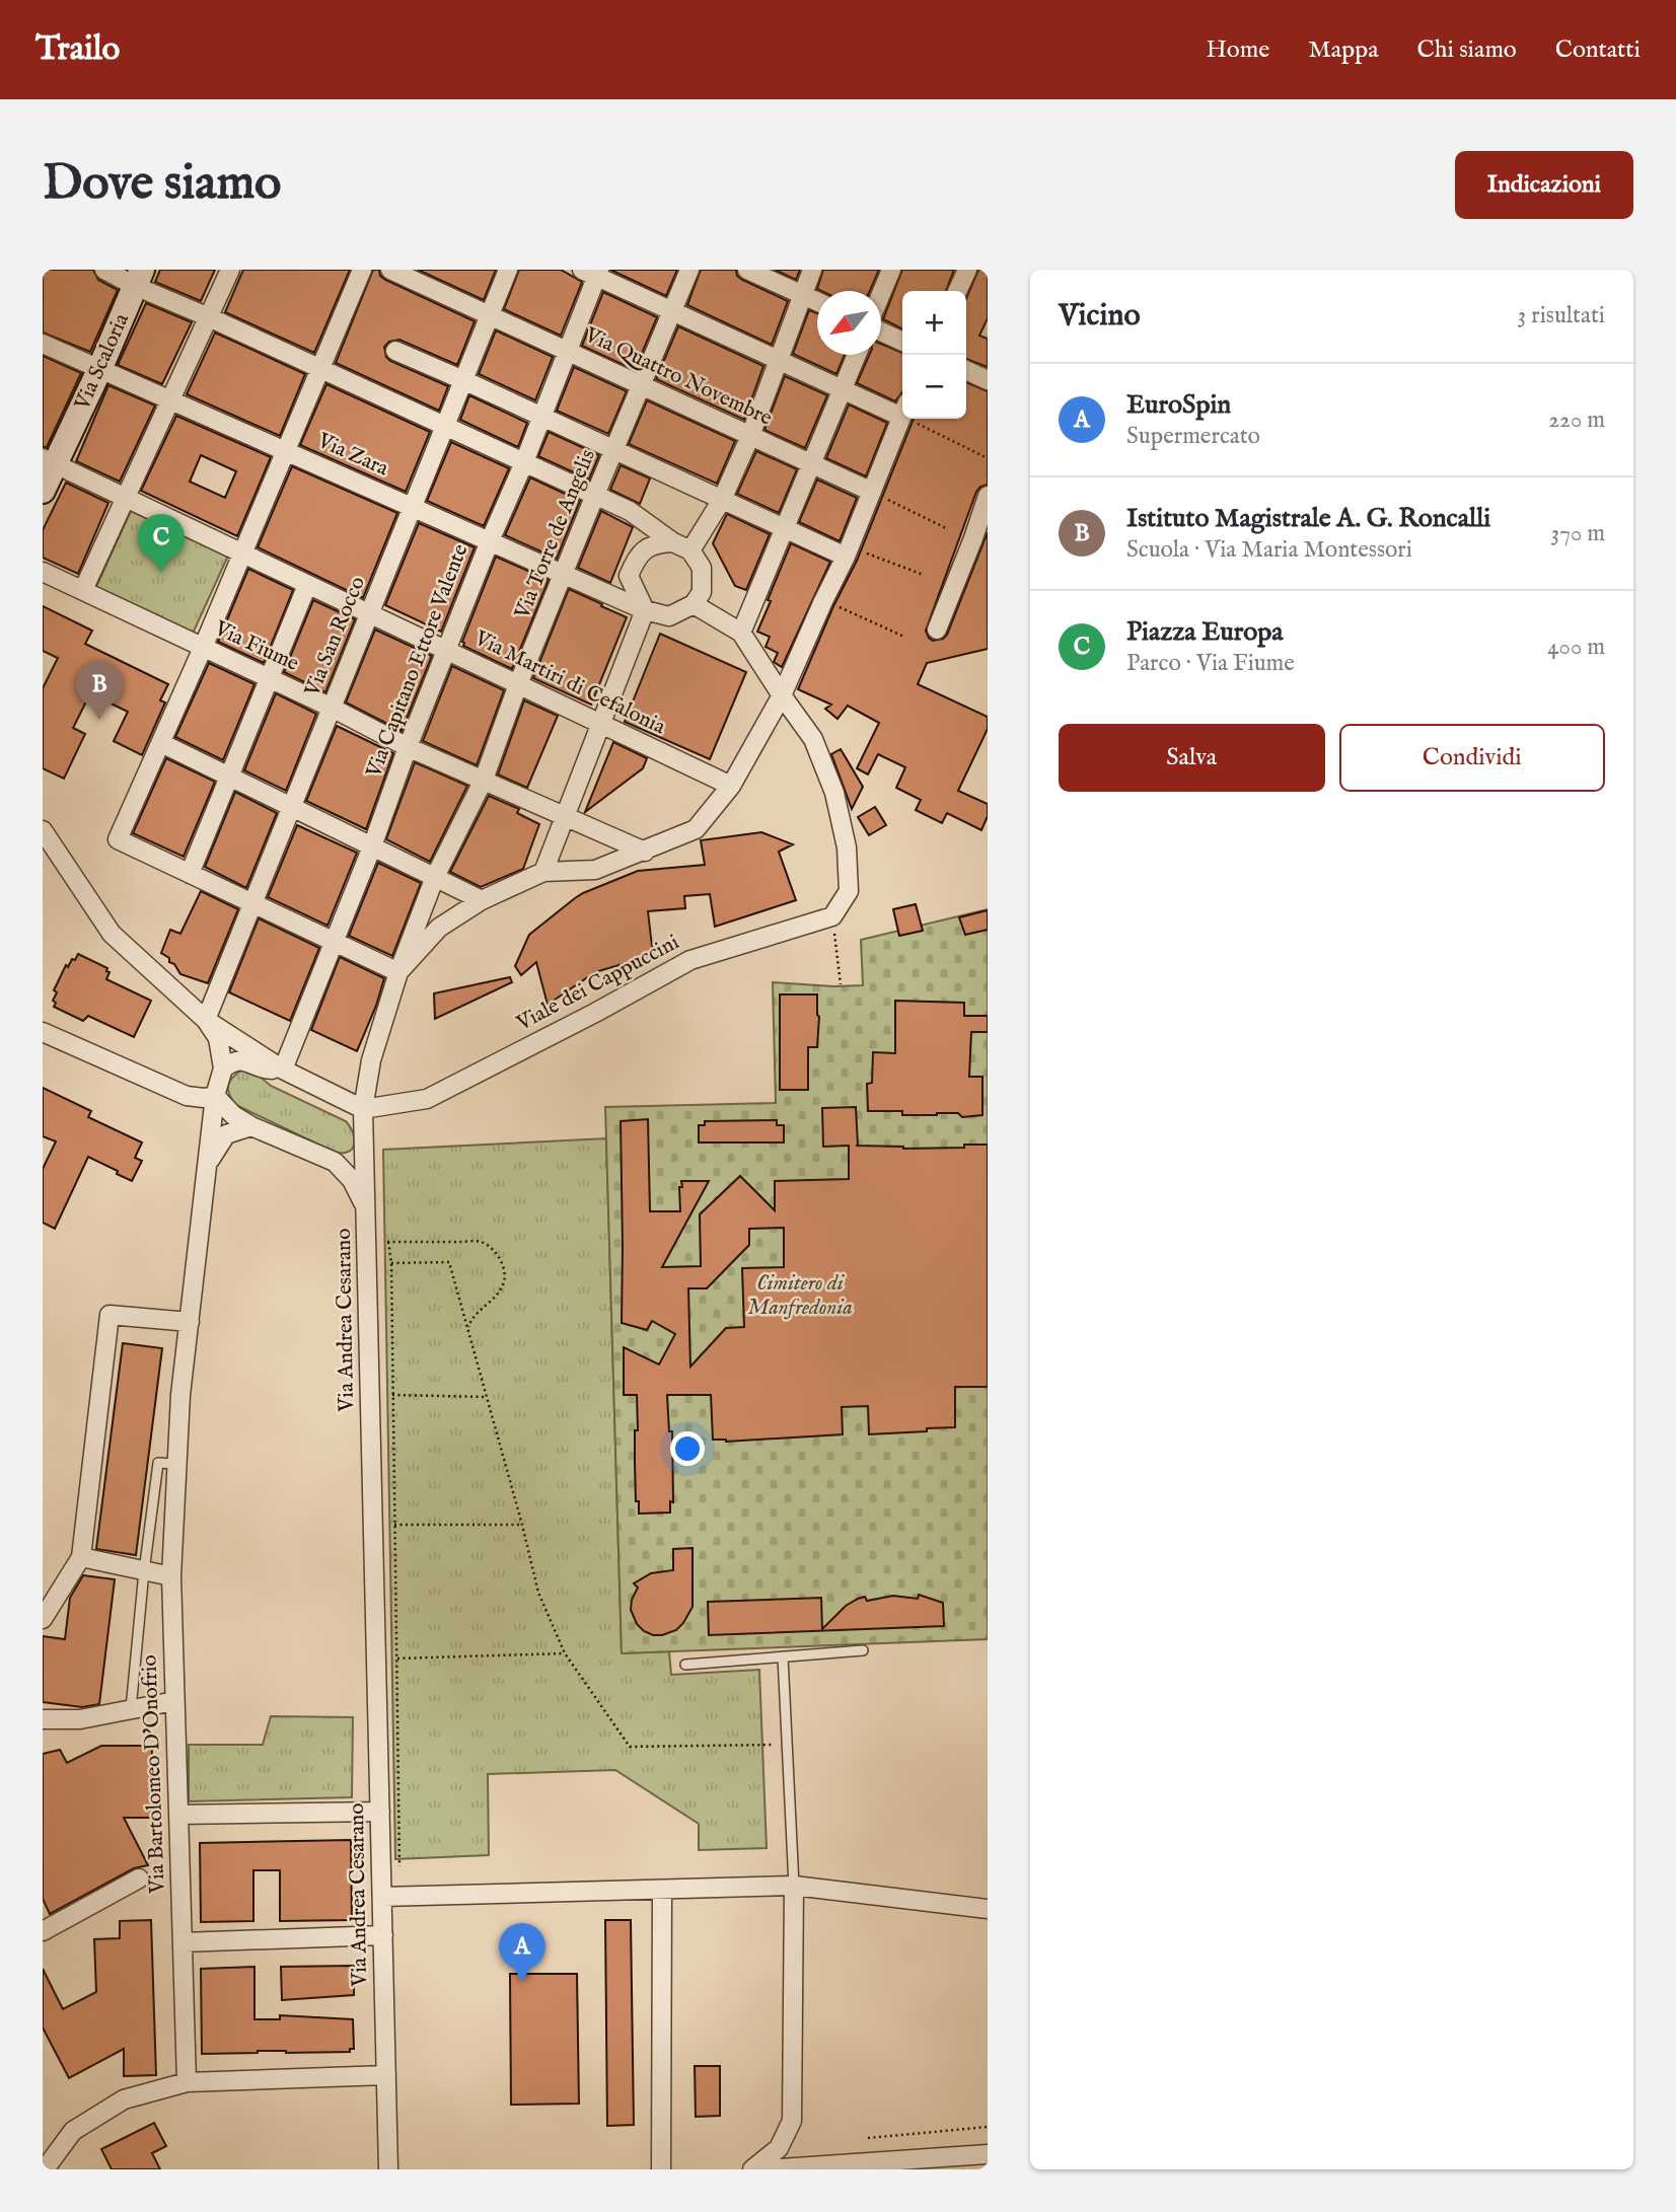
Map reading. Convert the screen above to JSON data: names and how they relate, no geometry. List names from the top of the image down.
{
  "streets": {
    "main road": ["Via Scaloria"],
    "street": [
      "Via Quattro Novembre",
      "Via Zara",
      "Via Torre de Angelis",
      "Via San Rocco",
      "Via Fiume",
      "Via Capitano Ettore Valente",
      "Via Martiri di Cefalonia",
      "Viale dei Cappuccini",
      "Via Andrea Cesarano",
      "Via Bartolomeo D'Onofrio"
    ]
  },
  "crossings": [
    ["Via Scaloria", "Via Zara"],
    ["Via Scaloria", "Via Martiri di Cefalonia"],
    ["Via Quattro Novembre", "Via Torre de Angelis"],
    ["Via Quattro Novembre", "Via San Rocco"],
    ["Via Quattro Novembre", "Via Capitano Ettore Valente"],
    ["Via Zara", "Via Torre de Angelis"],
    ["Via Zara", "Via San Rocco"],
    ["Via Zara", "Via Capitano Ettore Valente"],
    ["Via Torre de Angelis", "Via Fiume"],
    ["Via Torre de Angelis", "Via Martiri di Cefalonia"],
    ["Via Torre de Angelis", "Via Andrea Cesarano"],
    ["Via San Rocco", "Via Fiume"],
    ["Via San Rocco", "Via Martiri di Cefalonia"],
    ["Via Fiume", "Via Capitano Ettore Valente"],
    ["Via Fiume", "Via Andrea Cesarano"],
    ["Via Capitano Ettore Valente", "Via Martiri di Cefalonia"],
    ["Via Martiri di Cefalonia", "Via Andrea Cesarano"],
    ["Viale dei Cappuccini", "Via Andrea Cesarano"]
  ],
  "parks": ["Cimitero di Manfredonia"],
  "north": "bottom left",
  "page": {
    "header": "Trailo",
    "nav": [
      "Home",
      "Mappa",
      "Chi siamo",
      "Contatti"
    ],
    "buttons": [
      "Indicazioni",
      ["Salva", "Condividi"]
    ],
    "title": "Dove siamo",
    "heading": ["Vicino", "3 risultati"],
    "map_buttons": ["+", "−"],
    "list": [
      {
        "mark": "A",
        "name": "EuroSpin",
        "note": "Supermercato",
        "value": "220 m"
      },
      {
        "mark": "B",
        "name": "Istituto Magistrale A. G. Roncalli",
        "note": "Scuola · Via Maria Montessori",
        "value": "370 m"
      },
      {
        "mark": "C",
        "name": "Piazza Europa",
        "note": "Parco · Via Fiume",
        "value": "400 m"
      }
    ],
    "pins": ["C", "B", "A"]
  }
}
